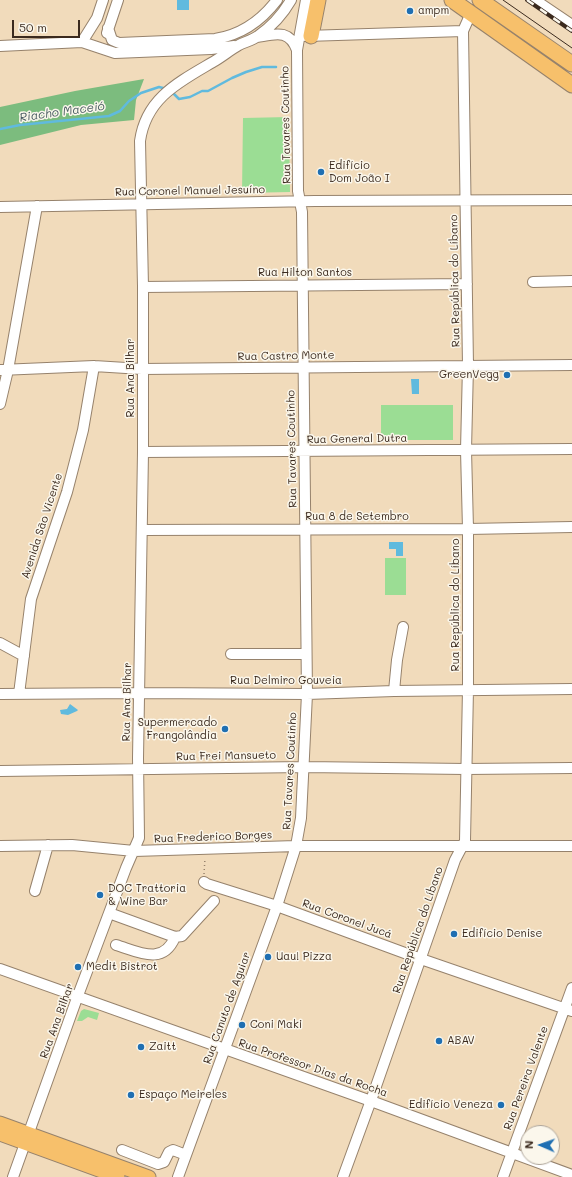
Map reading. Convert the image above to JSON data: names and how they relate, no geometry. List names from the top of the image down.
{
  "streets": {
    "street": [
      "Rua Tavares Coutinho",
      "Rua Coronel Manuel Jesuíno",
      "Rua Hilton Santos",
      "Rua República do Líbano",
      "Rua Castro Monte",
      "Rua Ana Bilhar",
      "Rua General Dutra",
      "Rua 8 de Setembro",
      "Avenida São Vicente",
      "Rua Delmiro Gouveia",
      "Rua Frei Mansueto",
      "Rua Frederico Borges",
      "Rua Coronel Jucá",
      "Rua Canuto de Aguiar",
      "Rua Professor Dias da Rocha",
      "Rua Pereira Valente"
    ]
  },
  "crossings": [
    ["Rua Tavares Coutinho", "Rua Coronel Manuel Jesuíno"],
    ["Rua Tavares Coutinho", "Rua Hilton Santos"],
    ["Rua Tavares Coutinho", "Rua Castro Monte"],
    ["Rua Tavares Coutinho", "Rua General Dutra"],
    ["Rua Tavares Coutinho", "Rua 8 de Setembro"],
    ["Rua Tavares Coutinho", "Rua Delmiro Gouveia"],
    ["Rua Tavares Coutinho", "Rua Frei Mansueto"],
    ["Rua Tavares Coutinho", "Rua Frederico Borges"],
    ["Rua Tavares Coutinho", "Rua Canuto de Aguiar"],
    ["Rua Coronel Manuel Jesuíno", "Rua República do Líbano"],
    ["Rua Coronel Manuel Jesuíno", "Rua Ana Bilhar"],
    ["Rua Hilton Santos", "Rua República do Líbano"],
    ["Rua Hilton Santos", "Rua Ana Bilhar"],
    ["Rua República do Líbano", "Rua Castro Monte"],
    ["Rua República do Líbano", "Rua General Dutra"],
    ["Rua República do Líbano", "Rua 8 de Setembro"],
    ["Rua República do Líbano", "Rua Delmiro Gouveia"],
    ["Rua República do Líbano", "Rua Frei Mansueto"],
    ["Rua República do Líbano", "Rua Frederico Borges"],
    ["Rua República do Líbano", "Rua Coronel Jucá"],
    ["Rua República do Líbano", "Rua Professor Dias da Rocha"],
    ["Rua Castro Monte", "Rua Ana Bilhar"],
    ["Rua Castro Monte", "Avenida São Vicente"],
    ["Rua Ana Bilhar", "Rua General Dutra"],
    ["Rua Ana Bilhar", "Rua 8 de Setembro"],
    ["Rua Ana Bilhar", "Rua Delmiro Gouveia"],
    ["Rua Ana Bilhar", "Rua Frei Mansueto"],
    ["Rua Ana Bilhar", "Rua Frederico Borges"],
    ["Rua Ana Bilhar", "Rua Professor Dias da Rocha"],
    ["Avenida São Vicente", "Rua Delmiro Gouveia"],
    ["Rua Frederico Borges", "Rua Canuto de Aguiar"],
    ["Rua Coronel Jucá", "Rua Canuto de Aguiar"],
    ["Rua Coronel Jucá", "Rua Pereira Valente"],
    ["Rua Canuto de Aguiar", "Rua Professor Dias da Rocha"],
    ["Rua Professor Dias da Rocha", "Rua Pereira Valente"]
  ],
  "water": ["Riacho Maceió"],
  "places": [
    "ampm",
    "Edifício Dom João I",
    "GreenVegg",
    "Supermercado Frangolândia",
    "DOC Trattoria & Wine Bar",
    "Edifício Denise",
    "Uau! Pizza",
    "Medit Bistrot",
    "Coni Maki",
    "ABAV",
    "Zaitt",
    "Espaço Meireles",
    "Edifício Veneza"
  ],
  "scale_bar": "50 m",
  "north": "left"
}
